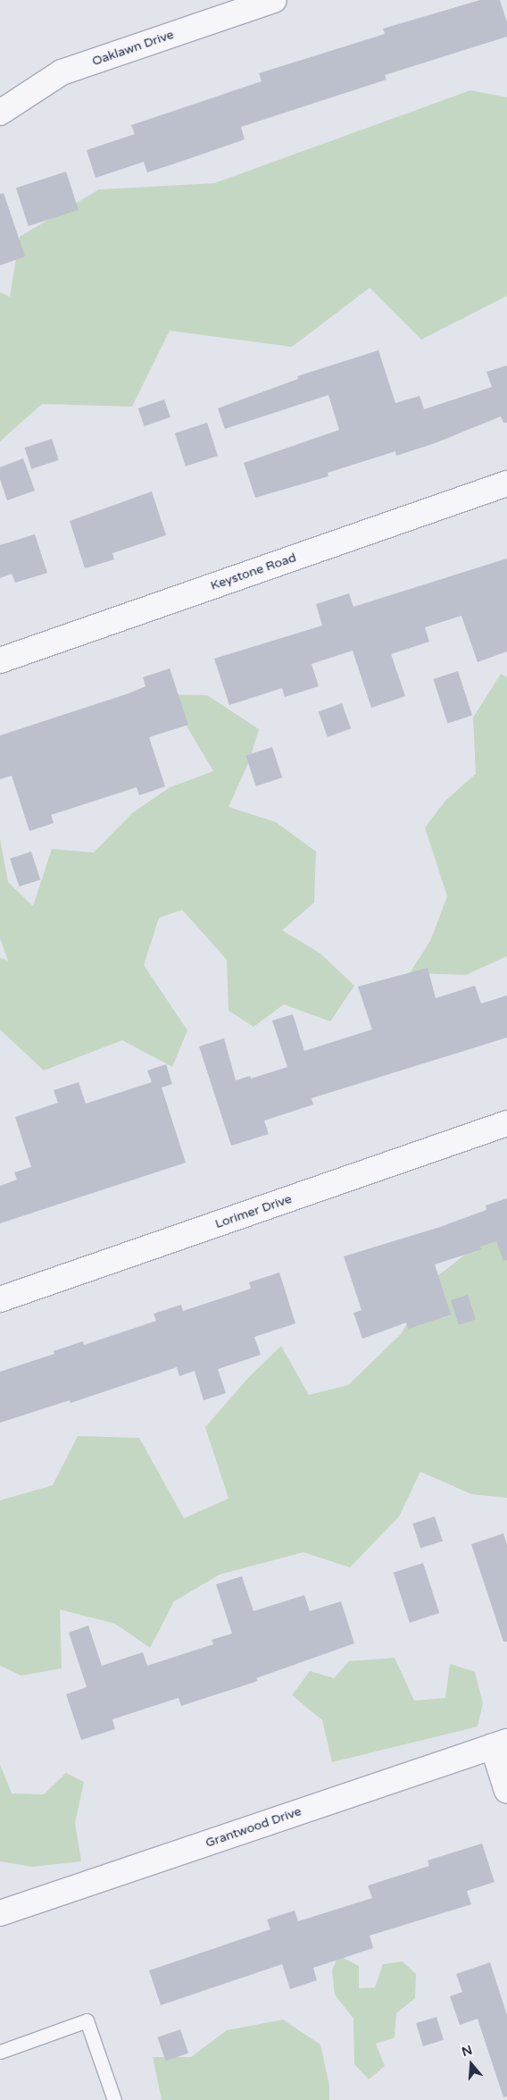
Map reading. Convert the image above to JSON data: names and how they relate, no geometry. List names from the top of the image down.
{
  "streets": {
    "street": [
      "Oaklawn Drive",
      "Keystone Road",
      "Lorimer Drive",
      "Grantwood Drive"
    ]
  },
  "north": "top"
}
